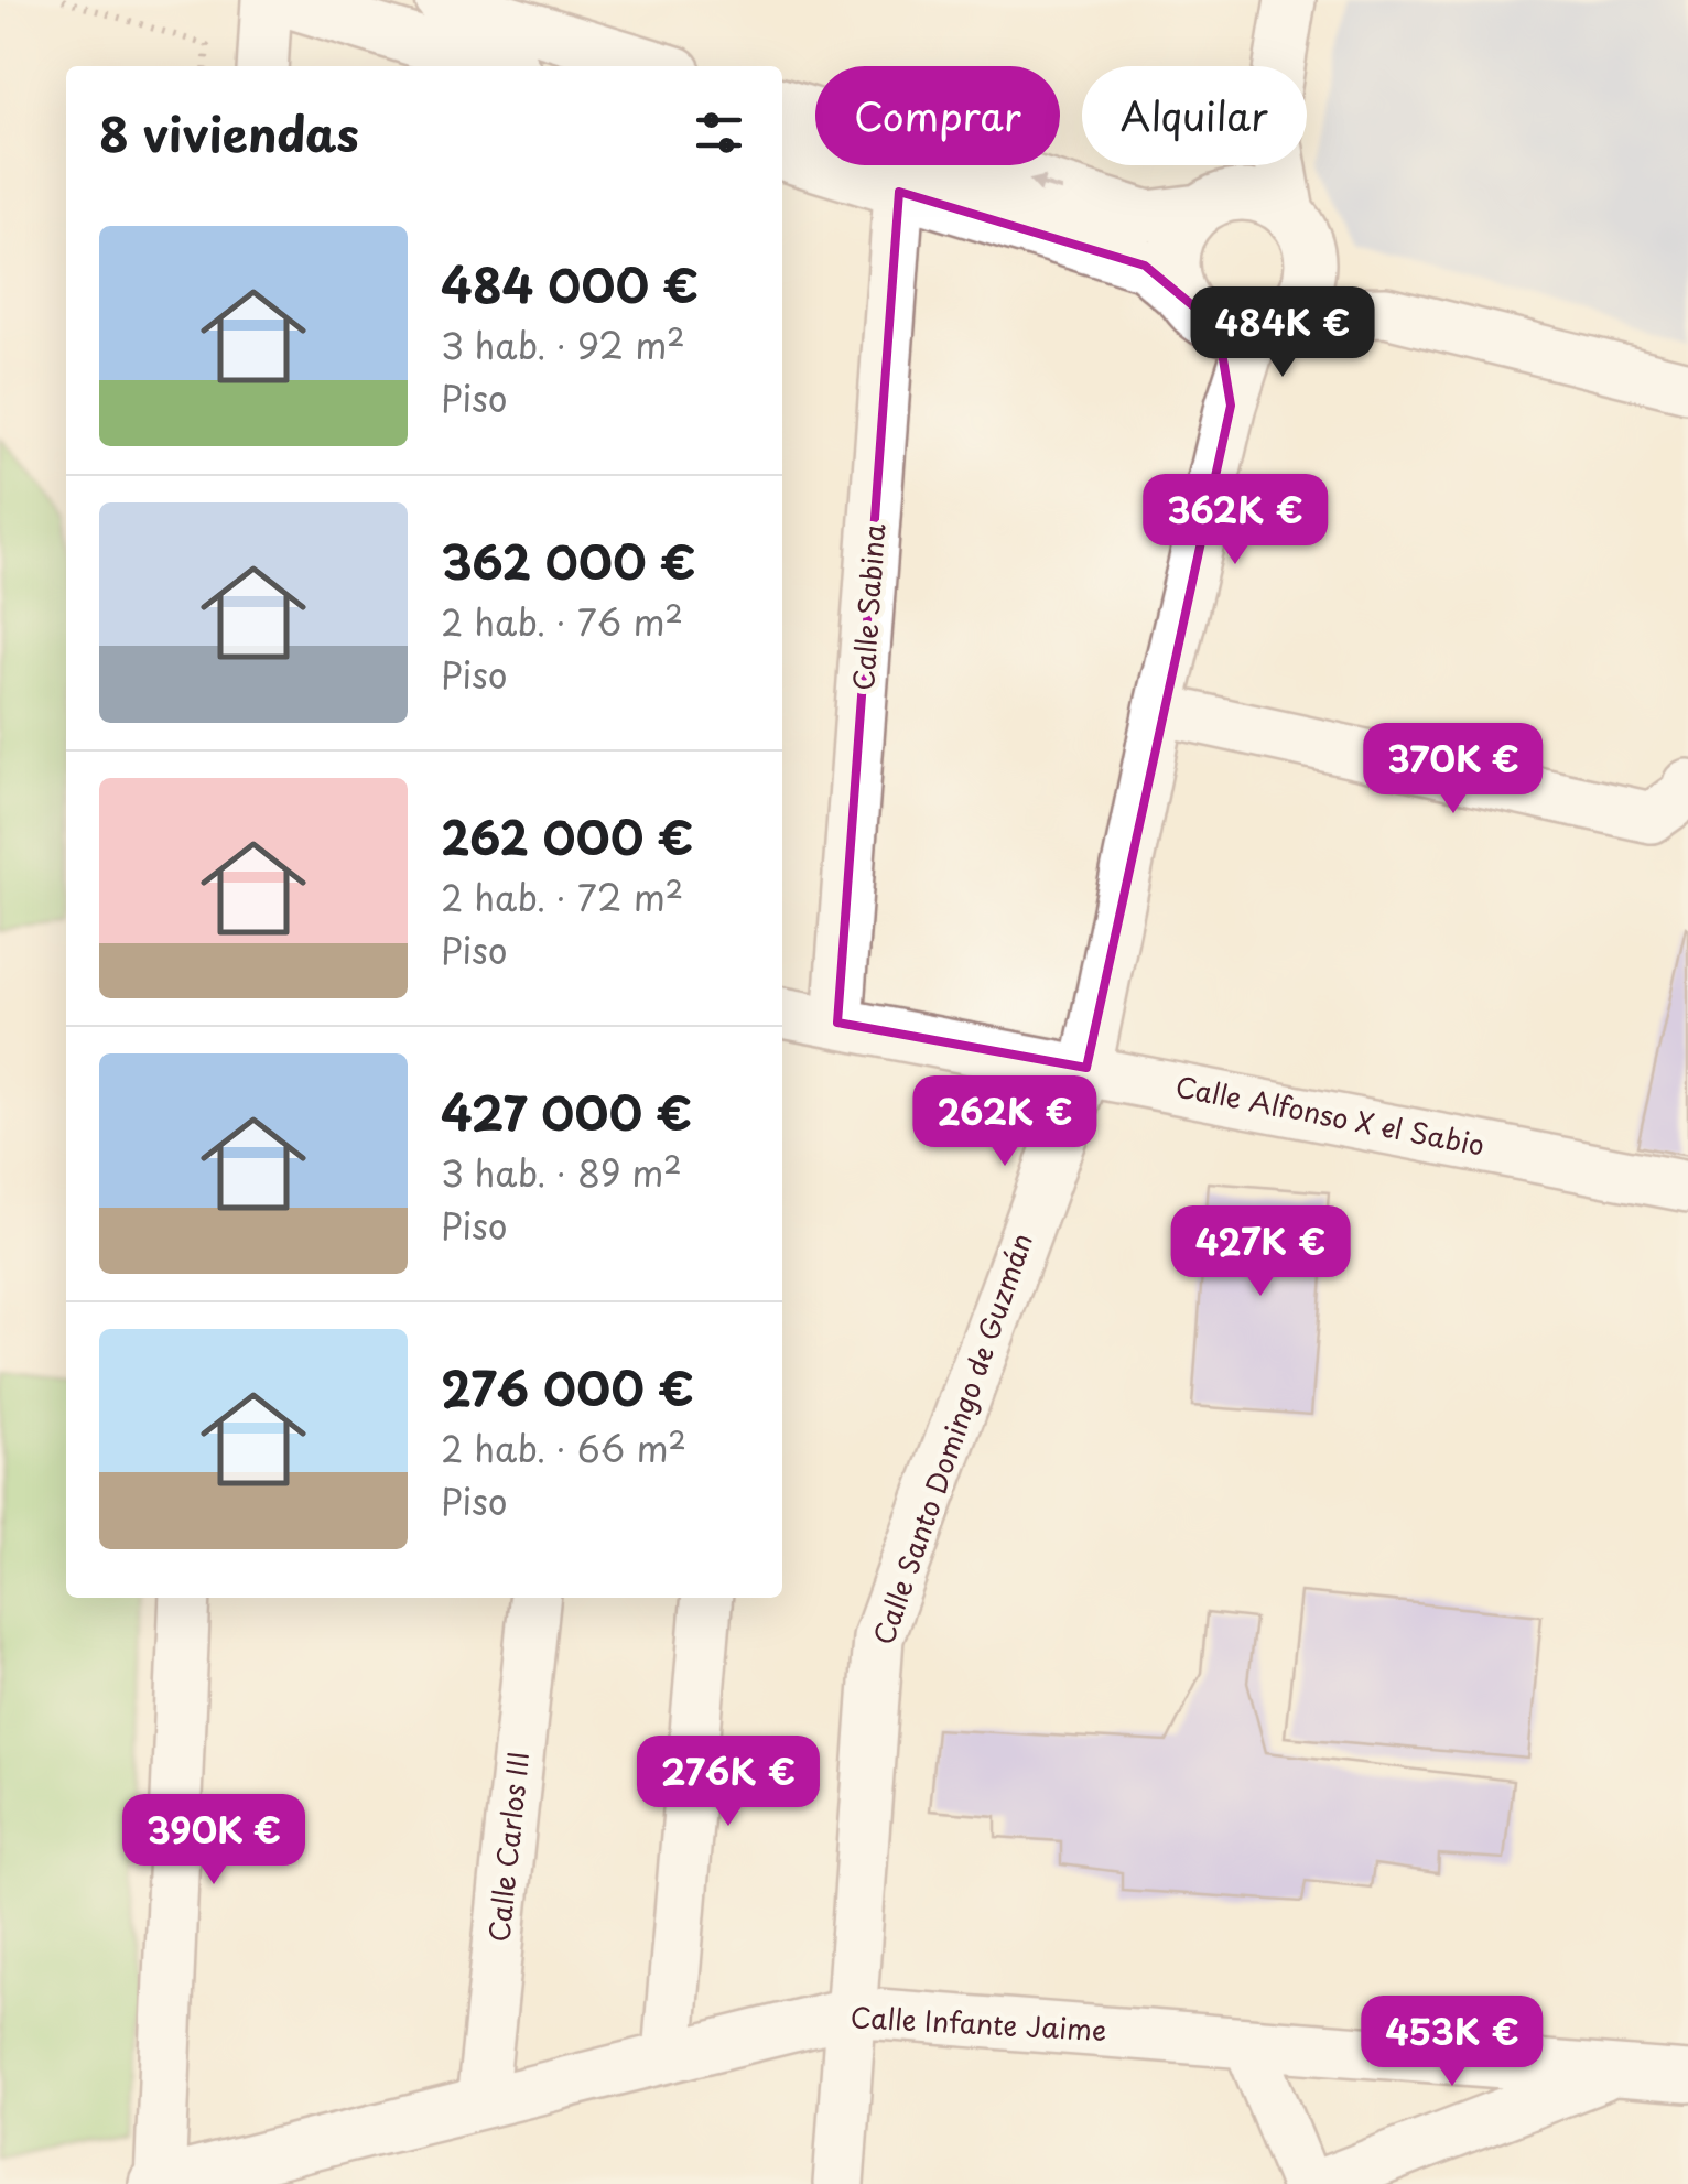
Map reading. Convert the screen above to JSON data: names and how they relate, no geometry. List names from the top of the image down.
{
  "streets": {
    "street": [
      "Calle Sabina",
      "Calle Alfonso X el Sabio",
      "Calle Santo Domingo de Guzmán",
      "Calle Carlos III",
      "Calle Infante Jaime"
    ]
  },
  "crossings": [
    ["Calle Sabina", "Calle Alfonso X el Sabio"],
    ["Calle Alfonso X el Sabio", "Calle Santo Domingo de Guzmán"],
    ["Calle Santo Domingo de Guzmán", "Calle Infante Jaime"],
    ["Calle Carlos III", "Calle Infante Jaime"]
  ],
  "page": {
    "chip": ["Comprar", "Alquilar"],
    "heading": "8 viviendas",
    "list": [
      {
        "name": "484 000 €",
        "note": "3 hab. · 92 m² · Piso"
      },
      {
        "name": "362 000 €",
        "note": "2 hab. · 76 m² · Piso"
      },
      {
        "name": "262 000 €",
        "note": "2 hab. · 72 m² · Piso"
      },
      {
        "name": "427 000 €",
        "note": "3 hab. · 89 m² · Piso"
      },
      {
        "name": "276 000 €",
        "note": "2 hab. · 66 m² · Piso"
      }
    ],
    "price": [
      "484K €",
      "362K €",
      "370K €",
      "262K €",
      "427K €",
      "276K €",
      "390K €",
      "453K €"
    ]
  }
}
